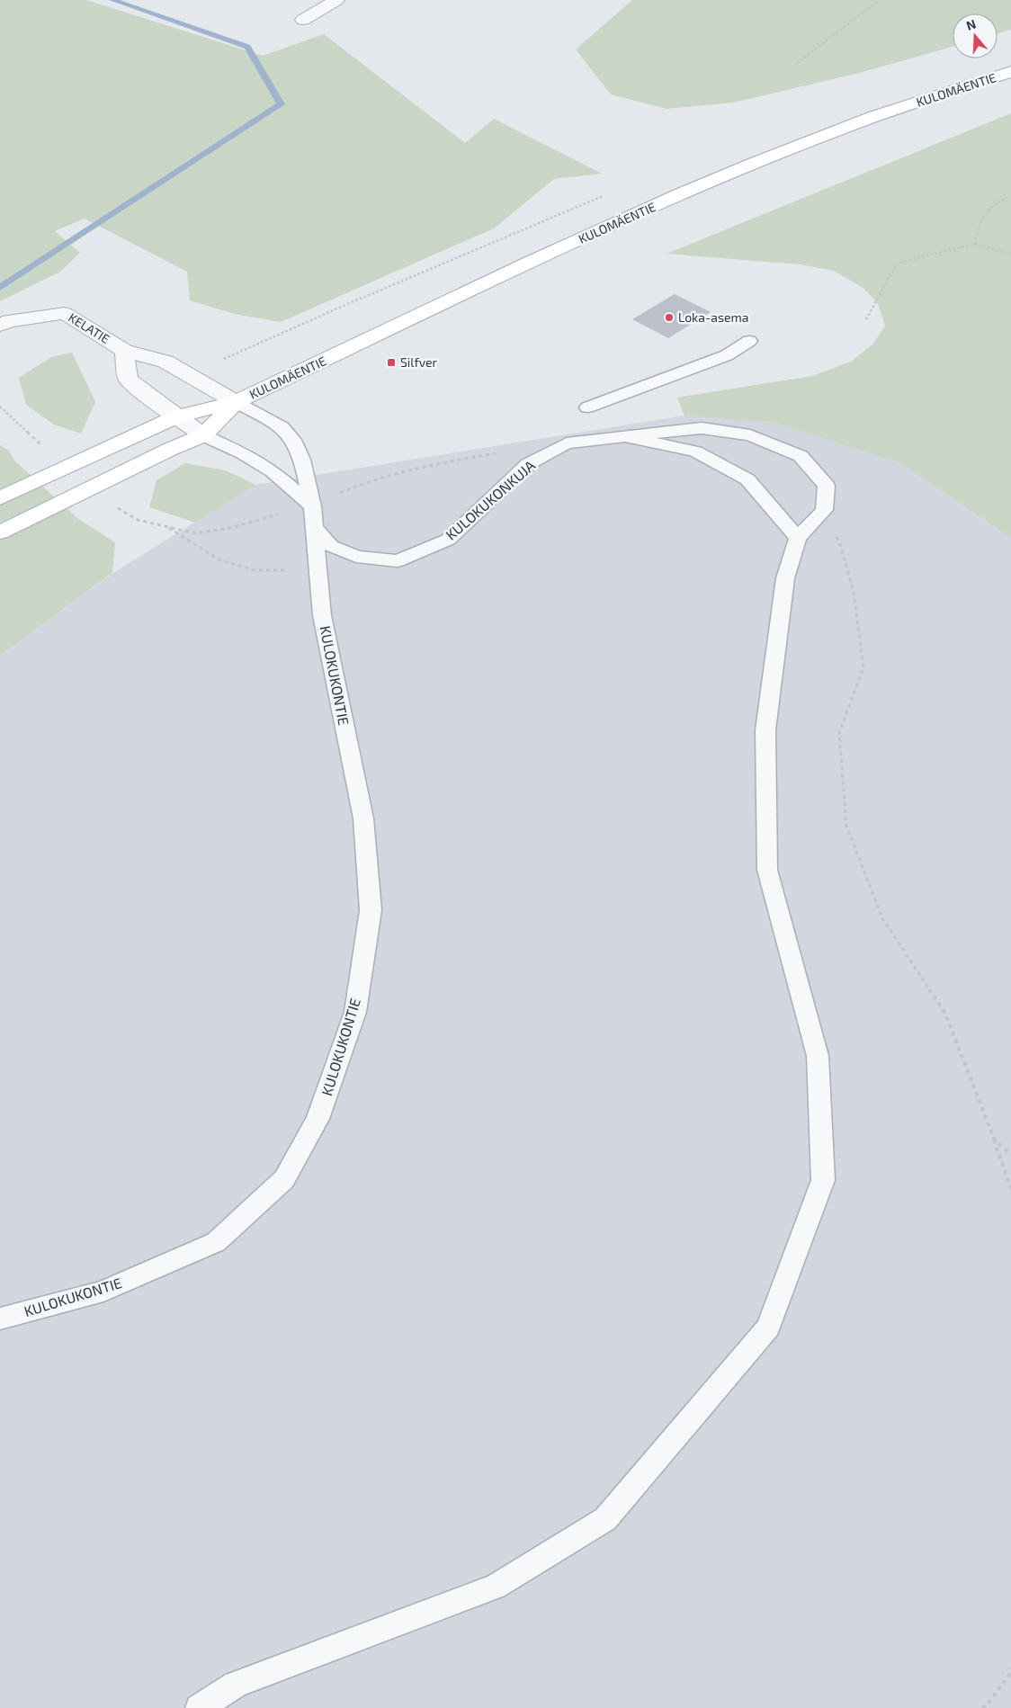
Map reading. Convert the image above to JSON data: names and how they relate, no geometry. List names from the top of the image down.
{
  "streets": {
    "main road": ["KULOMÄENTIE"],
    "street": ["KELATIE"],
    "lane": ["KULOKUKONKUJA", "KULOKUKONTIE"]
  },
  "crossings": [
    ["KULOMÄENTIE", "KELATIE"],
    ["KULOMÄENTIE", "KULOKUKONTIE"],
    ["KELATIE", "KULOKUKONTIE"],
    ["KULOKUKONKUJA", "KULOKUKONTIE"]
  ],
  "places": {
    "other": ["Loka-asema"],
    "transit": ["Silfver"]
  },
  "north": "top"
}
